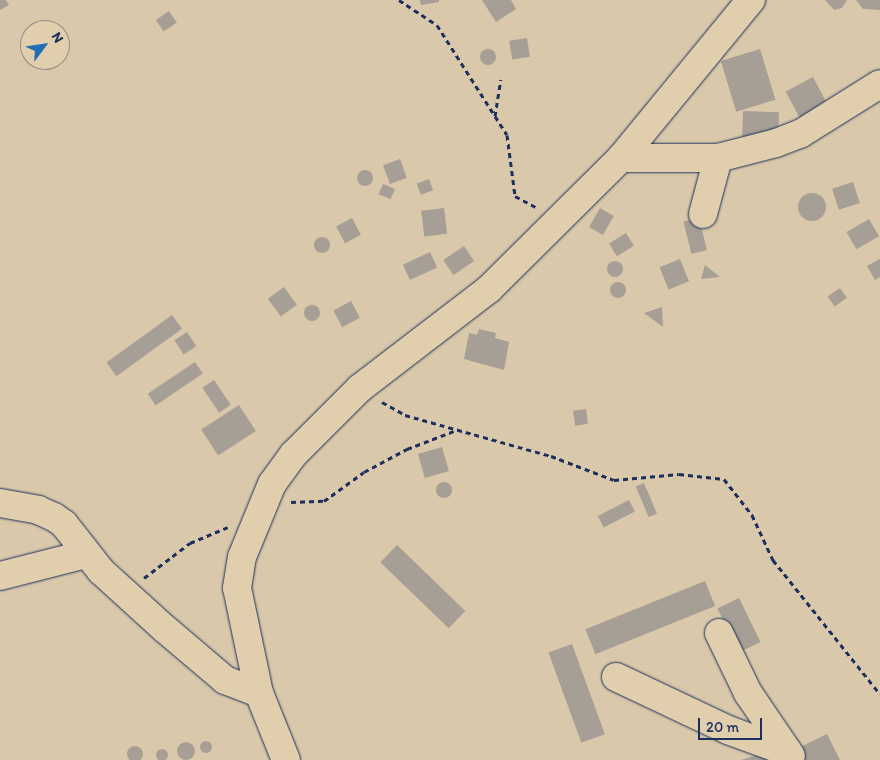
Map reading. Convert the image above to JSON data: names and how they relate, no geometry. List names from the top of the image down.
{
  "scale_bar": "20 m",
  "north": "top right"
}
